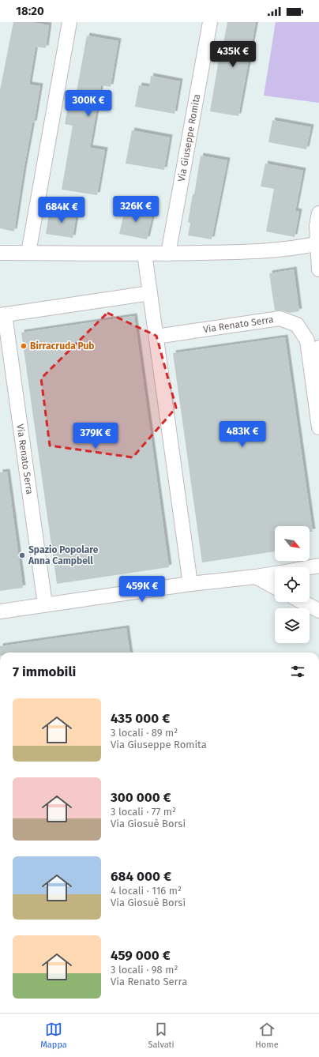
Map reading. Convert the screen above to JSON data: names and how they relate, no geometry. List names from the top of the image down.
{
  "streets": {
    "street": ["Via Giuseppe Romita", "Via Renato Serra"]
  },
  "places": ["Birracruda Pub", "Spazio Popolare Anna Campbell"],
  "north": "bottom right",
  "page": {
    "status": "18:20",
    "price": [
      "435K €",
      "300K €",
      "326K €",
      "684K €",
      "483K €",
      "379K €",
      "459K €"
    ],
    "heading": "7 immobili",
    "list": [
      {
        "name": "435 000 €",
        "note": "3 locali · 89 m² · Via Giuseppe Romita"
      },
      {
        "name": "300 000 €",
        "note": "3 locali · 77 m² · Via Giosuè Borsi"
      },
      {
        "name": "684 000 €",
        "note": "4 locali · 116 m² · Via Giosuè Borsi"
      },
      {
        "name": "459 000 €",
        "note": "3 locali · 98 m² · Via Renato Serra"
      }
    ],
    "tabs": ["Mappa", "Salvati", "Home"]
  }
}
